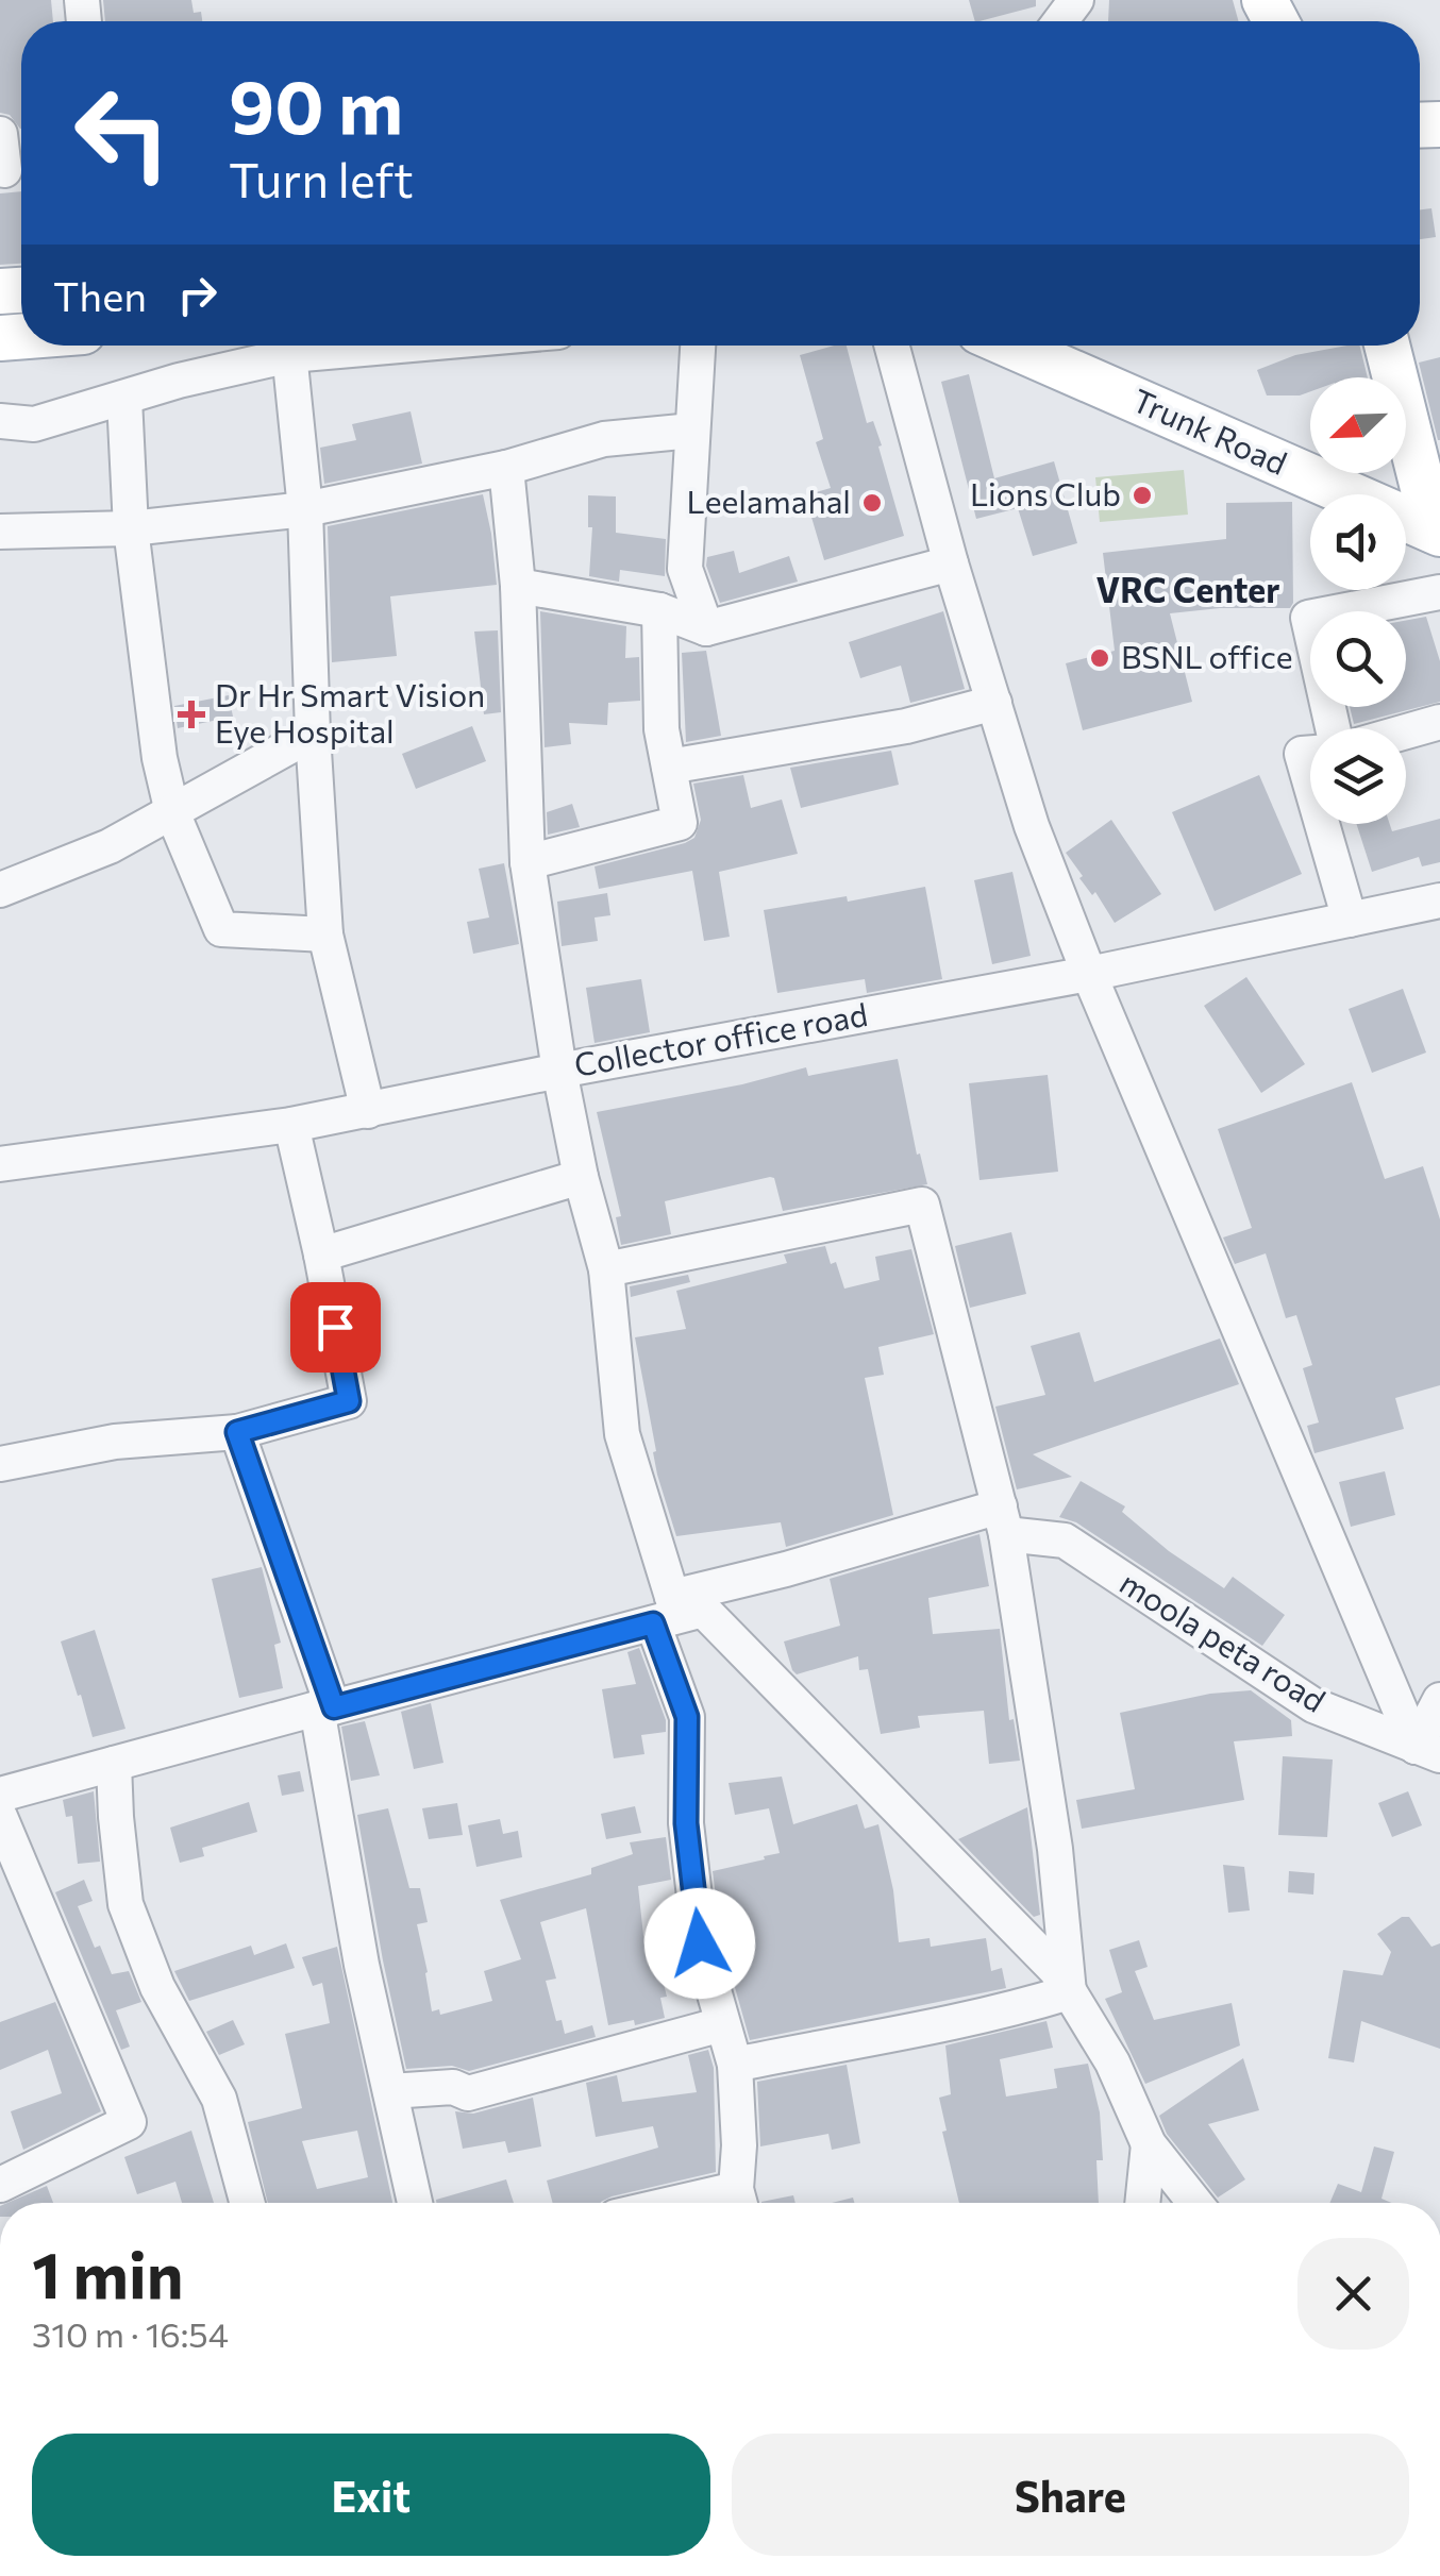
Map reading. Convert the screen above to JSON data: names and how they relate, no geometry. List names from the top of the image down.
{
  "streets": {
    "main road": ["Trunk Road"],
    "street": ["Collector office road", "moola peta road"]
  },
  "districts": ["VRC Center"],
  "places": {
    "other": ["Lions Club", "Leelamahal", "BSNL office"],
    "health": ["Dr Hr Smart Vision Eye Hospital"]
  },
  "north": "bottom left",
  "page": {
    "turn": ["90 m", "Turn left"],
    "then": "Then",
    "heading": ["1 min", "310 m · 16:54"],
    "buttons": ["Exit", "Share"]
  }
}
